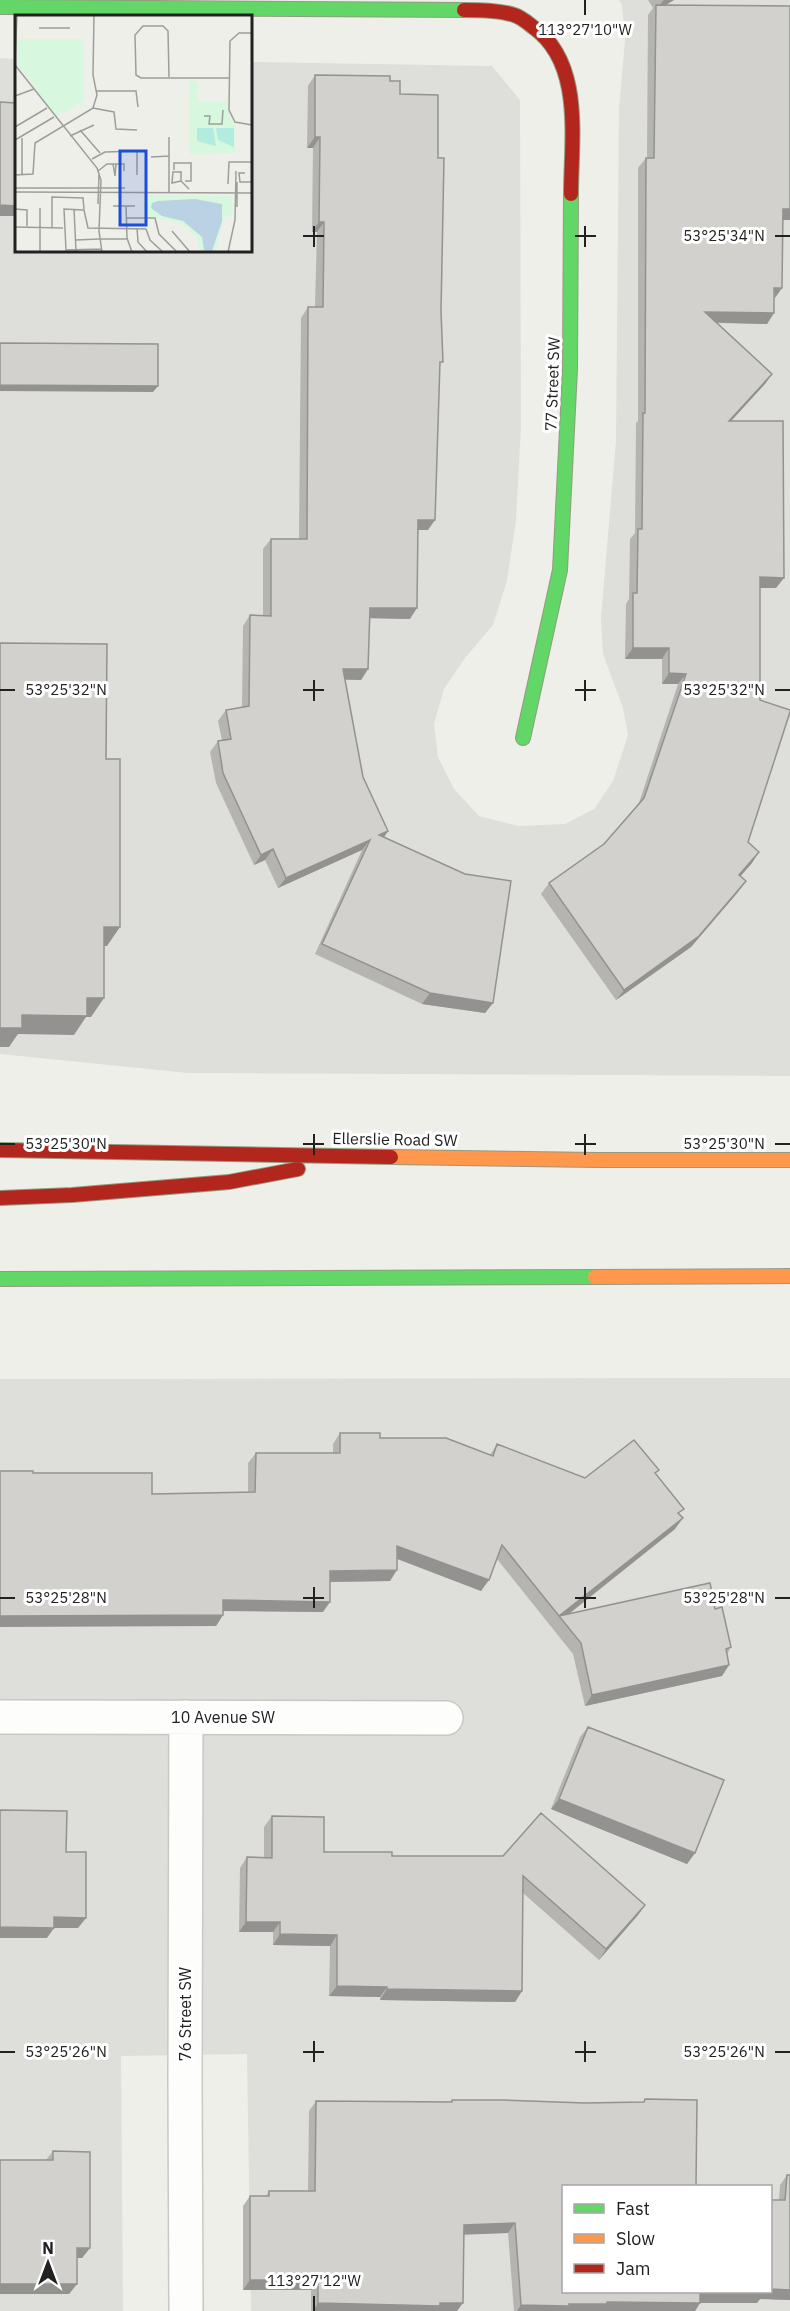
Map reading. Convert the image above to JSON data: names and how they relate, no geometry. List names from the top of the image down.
{
  "streets": {
    "main road": ["77 Street SW", "Ellerslie Road SW"],
    "street": ["10 Avenue SW", "76 Street SW"]
  },
  "crossings": [
    ["10 Avenue SW", "76 Street SW"]
  ],
  "legend": ["Fast", "Slow", "Jam"],
  "north": "top",
  "coordinates": [
    "113°27'10\"W",
    "53°25'34\"N",
    "53°25'32\"N",
    "53°25'30\"N",
    "53°25'28\"N",
    "53°25'26\"N",
    "113°27'12\"W"
  ]
}
